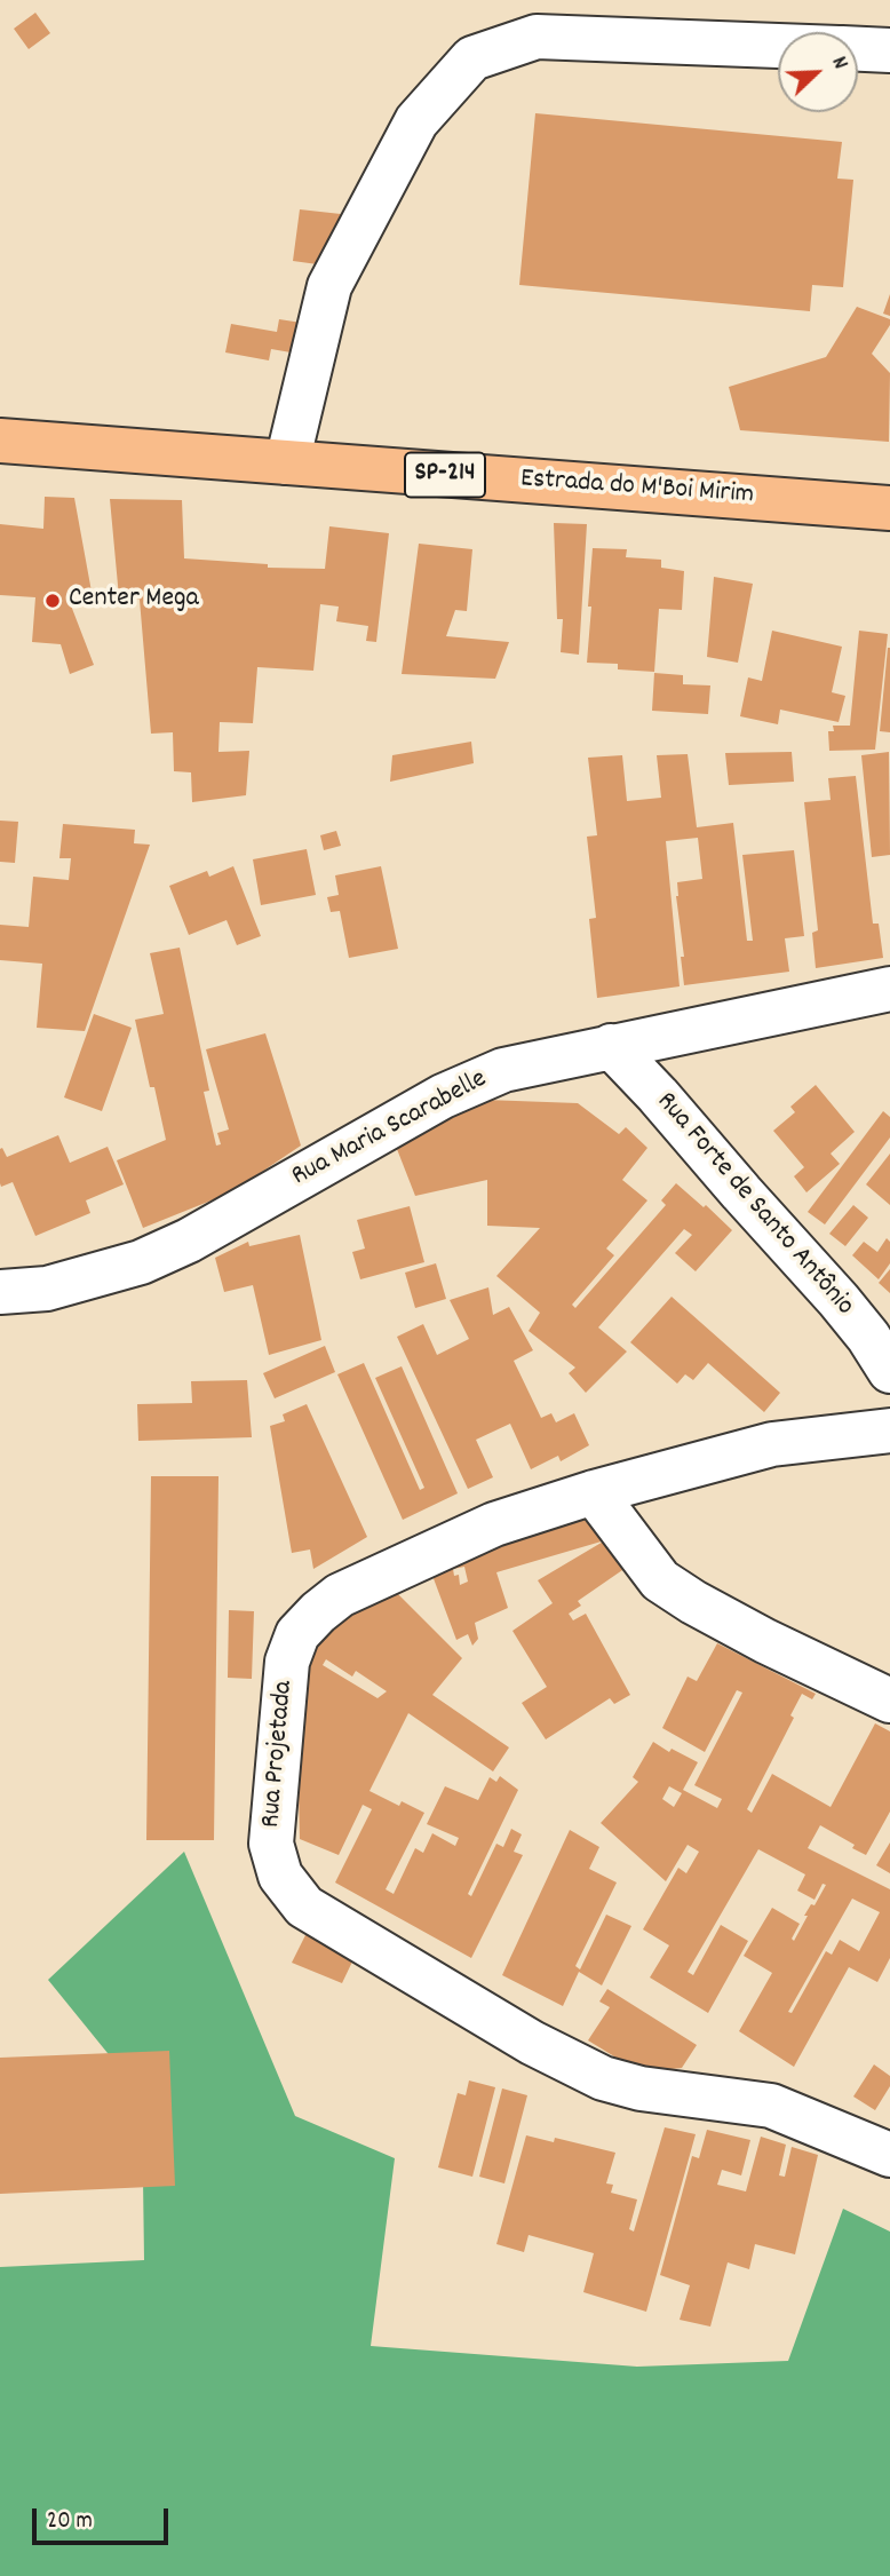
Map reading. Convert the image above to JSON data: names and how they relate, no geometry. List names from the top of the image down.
{
  "streets": {
    "main road": ["SP-214", "Estrada do M'Boi Mirim"],
    "street": ["Rua Maria Scarabelle", "Rua Forte de Santo Antônio", "Rua Projetada"]
  },
  "crossings": [
    ["Rua Maria Scarabelle", "Rua Forte de Santo Antônio"]
  ],
  "places": ["Center Mega"],
  "scale_bar": "20 m",
  "north": "top right"
}
